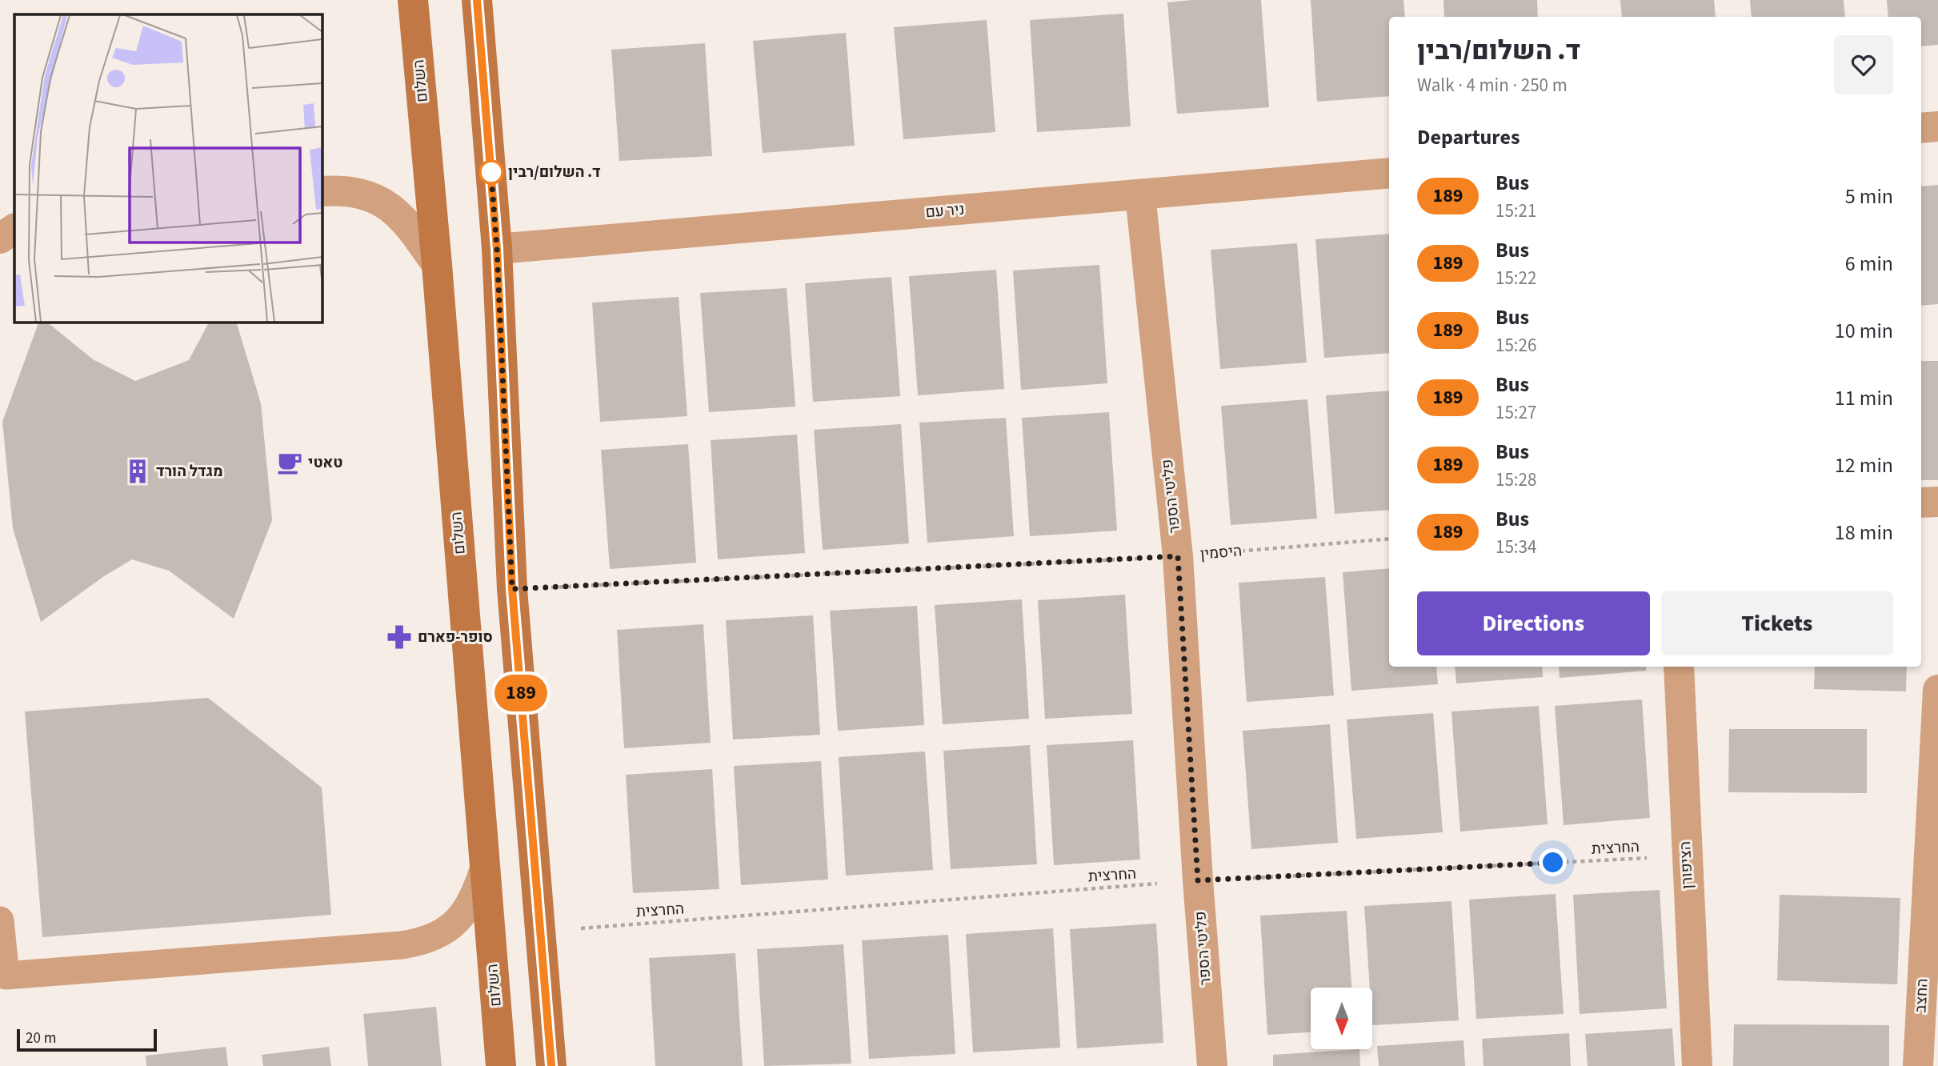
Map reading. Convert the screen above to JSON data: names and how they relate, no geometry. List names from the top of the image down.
{
  "streets": {
    "main road": ["השלום"],
    "street": [
      "ניר עם",
      "פליטי הספר",
      "הציפורן",
      "החצב"
    ],
    "path": ["היסמין", "החרצית"]
  },
  "crossings": [
    ["ניר עם", "פליטי הספר"],
    ["פליטי הספר", "היסמין"],
    ["פליטי הספר", "החרצית"],
    ["החרצית", "הציפורן"]
  ],
  "places": {
    "other": ["ד. השלום/רבין"],
    "cafe": ["טאטי"],
    "building": ["מגדל הורד"],
    "pharmacy": ["סופר-פארם"]
  },
  "lines": ["bus line 189"],
  "scale_bar": "20 m",
  "north": "bottom",
  "page": {
    "on_map": "189",
    "heading": [
      ["ד. השלום/רבין", "Walk · 4 min · 250 m"],
      "Departures"
    ],
    "list": [
      {
        "mark": "189",
        "name": "Bus",
        "note": "15:21",
        "value": "5 min"
      },
      {
        "mark": "189",
        "name": "Bus",
        "note": "15:22",
        "value": "6 min"
      },
      {
        "mark": "189",
        "name": "Bus",
        "note": "15:26",
        "value": "10 min"
      },
      {
        "mark": "189",
        "name": "Bus",
        "note": "15:27",
        "value": "11 min"
      },
      {
        "mark": "189",
        "name": "Bus",
        "note": "15:28",
        "value": "12 min"
      },
      {
        "mark": "189",
        "name": "Bus",
        "note": "15:34",
        "value": "18 min"
      }
    ],
    "buttons": ["Directions", "Tickets"],
    "scale": "20 m"
  }
}
